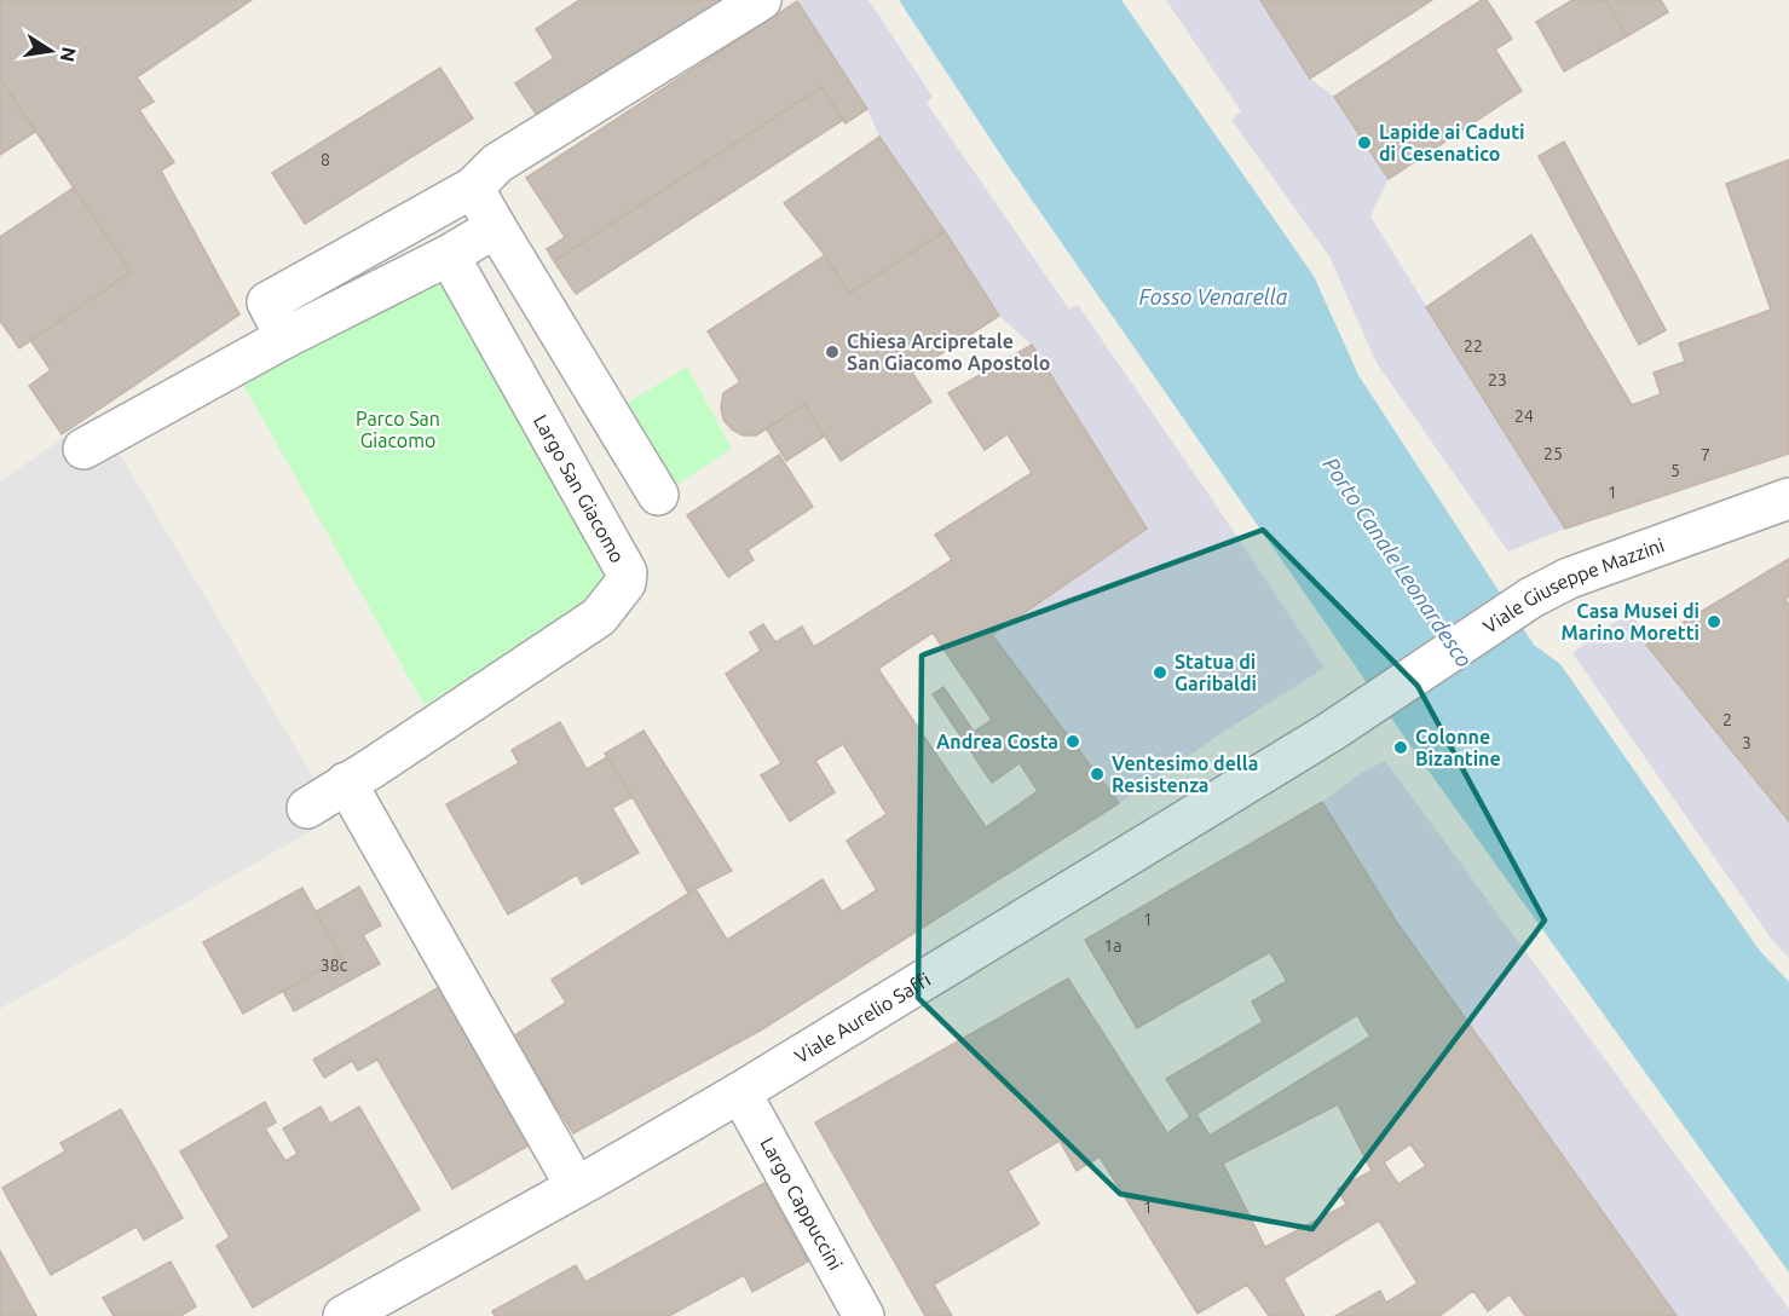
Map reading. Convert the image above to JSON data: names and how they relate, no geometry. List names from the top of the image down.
{
  "streets": {
    "street": [
      "Largo San Giacomo",
      "Viale Giuseppe Mazzini",
      "Viale Aurelio Saffi",
      "Largo Cappuccini"
    ]
  },
  "crossings": [
    ["Viale Giuseppe Mazzini", "Viale Aurelio Saffi"],
    ["Viale Aurelio Saffi", "Largo Cappuccini"]
  ],
  "water": ["Fosso Venarella", "Porto Canale Leonardesco"],
  "parks": ["Parco San Giacomo"],
  "places": [
    "Lapide ai Caduti di Cesenatico",
    "Chiesa Arcipretale San Giacomo Apostolo",
    "Casa Musei di Marino Moretti",
    "Statua di Garibaldi",
    "Andrea Costa",
    "Colonne Bizantine",
    "Ventesimo della Resistenza"
  ],
  "house_numbers": [
    "8",
    "22",
    "23",
    "24",
    "25",
    "7",
    "5",
    "1",
    "2",
    "3",
    "1",
    "1a",
    "38c",
    "1"
  ],
  "north": "right"
}
